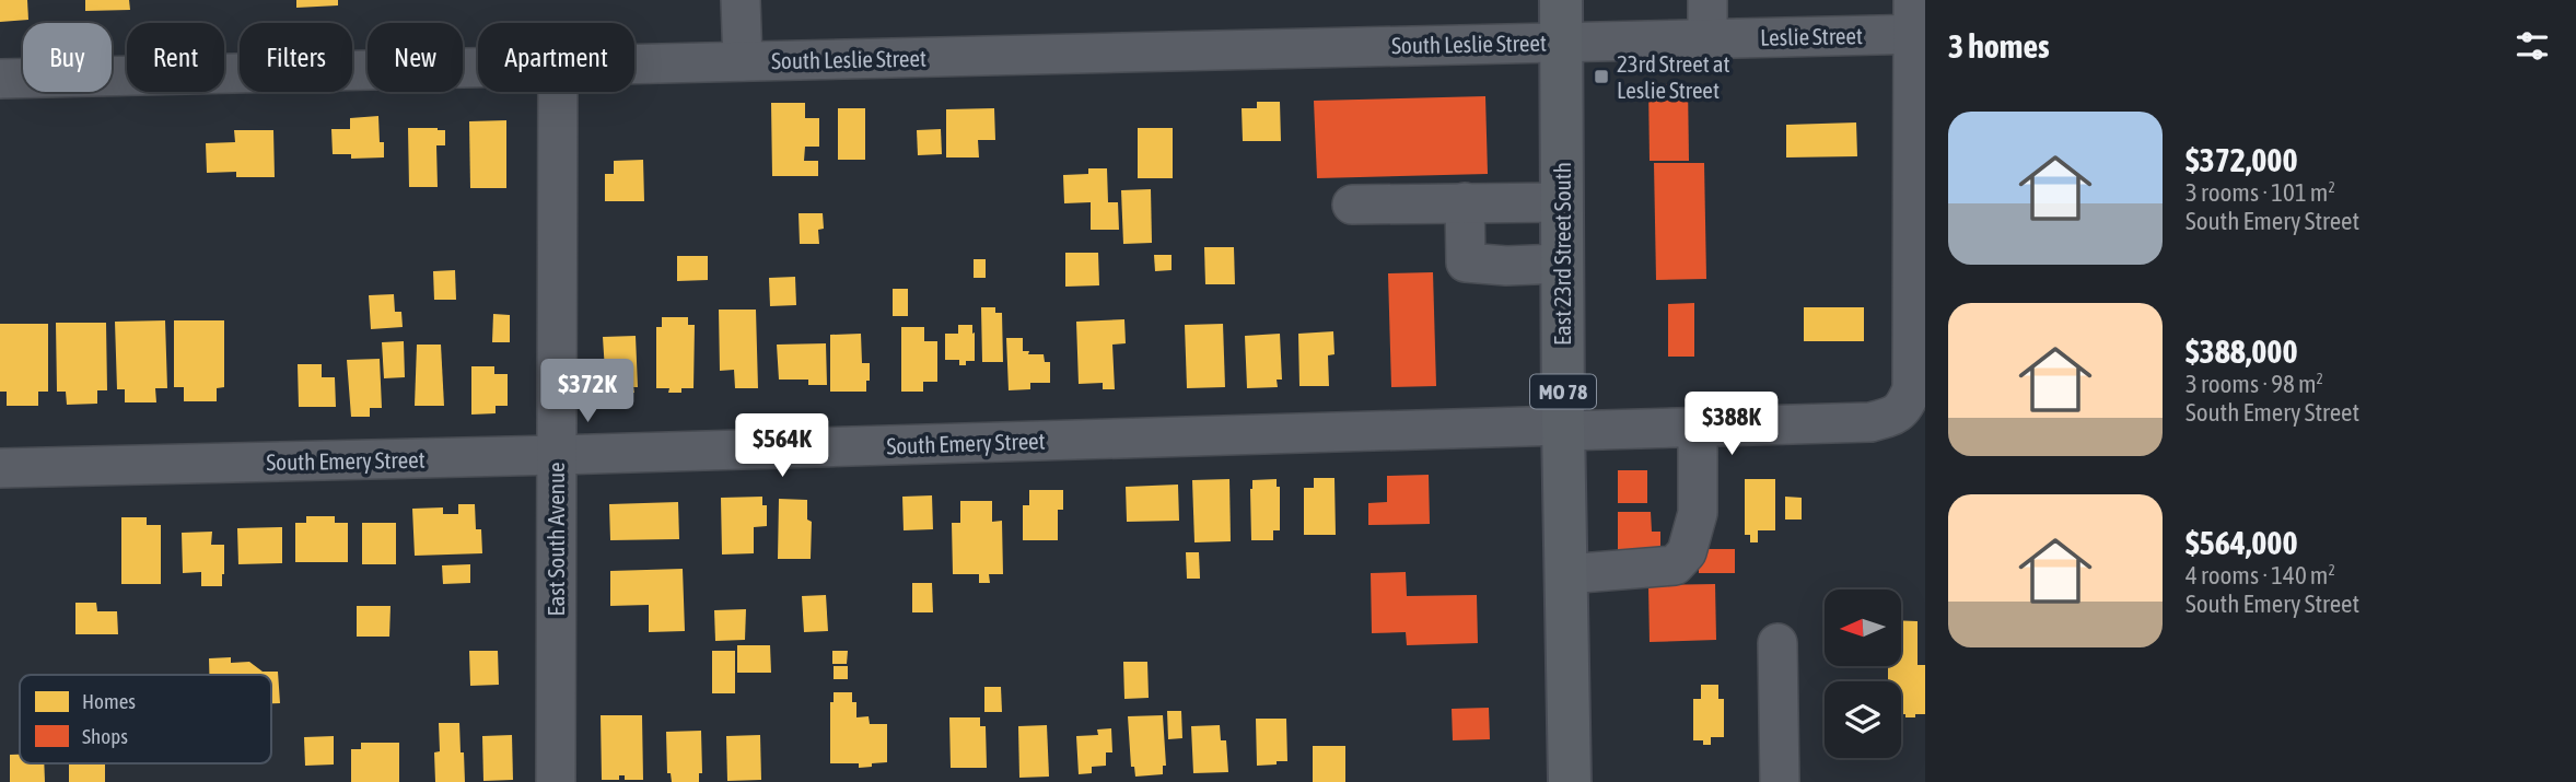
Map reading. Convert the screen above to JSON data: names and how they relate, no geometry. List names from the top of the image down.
{
  "streets": {
    "main road": ["East 23rd Street South", "MO 78"],
    "street": [
      "Leslie Street",
      "South Leslie Street",
      "South Emery Street",
      "East South Avenue"
    ]
  },
  "crossings": [
    ["Leslie Street", "South Leslie Street"],
    ["Leslie Street", "East 23rd Street South"],
    ["Leslie Street", "South Emery Street"],
    ["South Leslie Street", "East 23rd Street South"],
    ["East 23rd Street South", "South Emery Street"],
    ["South Emery Street", "East South Avenue"]
  ],
  "places": {
    "transit": ["23rd Street at Leslie Street"]
  },
  "legend": ["Homes", "Shops"],
  "north": "left",
  "page": {
    "heading": "3 homes",
    "chip": [
      "Buy",
      "Rent",
      "Filters",
      "New",
      "Apartment"
    ],
    "list": [
      {
        "name": "$372,000",
        "note": "3 rooms · 101 m² · South Emery Street"
      },
      {
        "name": "$388,000",
        "note": "3 rooms · 98 m² · South Emery Street"
      },
      {
        "name": "$564,000",
        "note": "4 rooms · 140 m² · South Emery Street"
      }
    ],
    "price": ["$372K", "$388K", "$564K"]
  }
}
